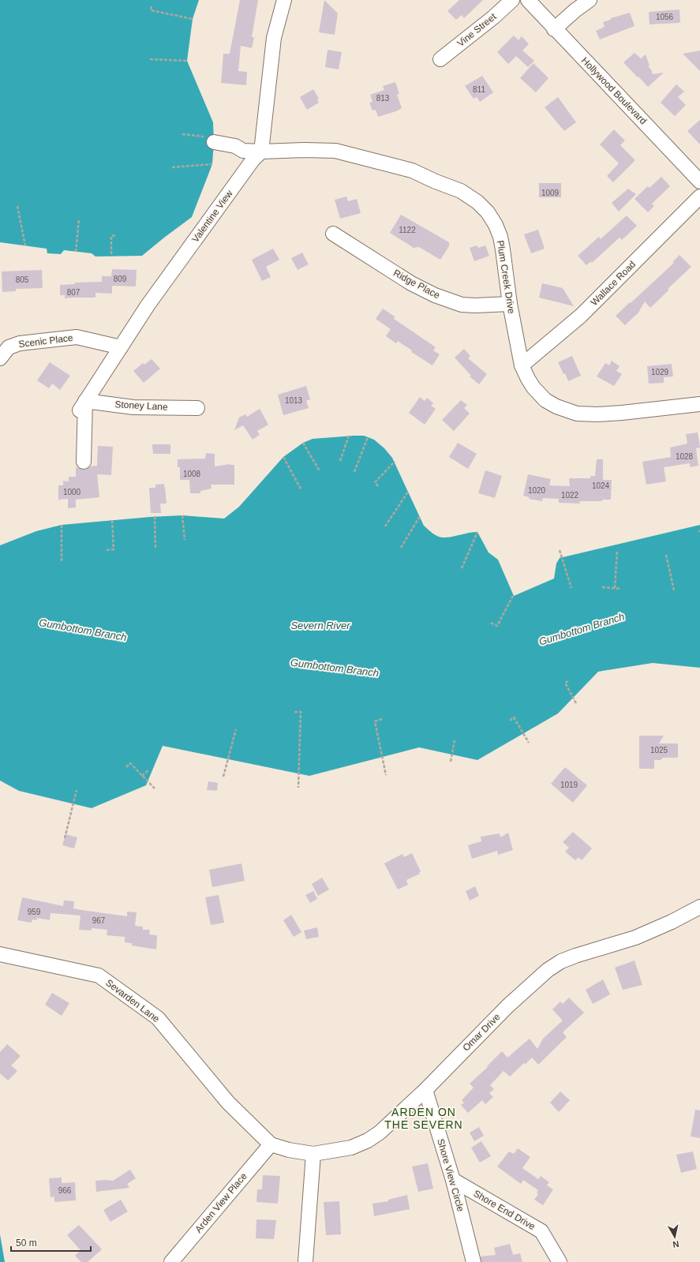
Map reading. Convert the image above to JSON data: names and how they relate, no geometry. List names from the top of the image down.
{
  "streets": {
    "street": [
      "Vine Street",
      "Hollywood Boulevard",
      "Valentine View",
      "Plum Creek Drive",
      "Wallace Road",
      "Ridge Place",
      "Scenic Place",
      "Stoney Lane",
      "Sevarden Lane",
      "Omar Drive",
      "Shore View Circle",
      "Arden View Place",
      "Shore End Drive"
    ]
  },
  "crossings": [
    ["Valentine View", "Plum Creek Drive"],
    ["Valentine View", "Scenic Place"],
    ["Valentine View", "Stoney Lane"],
    ["Plum Creek Drive", "Wallace Road"],
    ["Plum Creek Drive", "Ridge Place"],
    ["Sevarden Lane", "Omar Drive"],
    ["Sevarden Lane", "Arden View Place"],
    ["Omar Drive", "Shore View Circle"],
    ["Omar Drive", "Arden View Place"],
    ["Shore View Circle", "Shore End Drive"]
  ],
  "districts": ["ARDEN ON THE SEVERN"],
  "water": ["Severn River", "Gumbottom Branch"],
  "house_numbers": [
    "1056",
    "811",
    "813",
    "1009",
    "1122",
    "809",
    "805",
    "807",
    "1029",
    "1013",
    "1028",
    "1008",
    "1024",
    "1020",
    "1000",
    "1022",
    "1025",
    "1019",
    "959",
    "967",
    "966"
  ],
  "scale_bar": "50 m",
  "north": "bottom"
}
